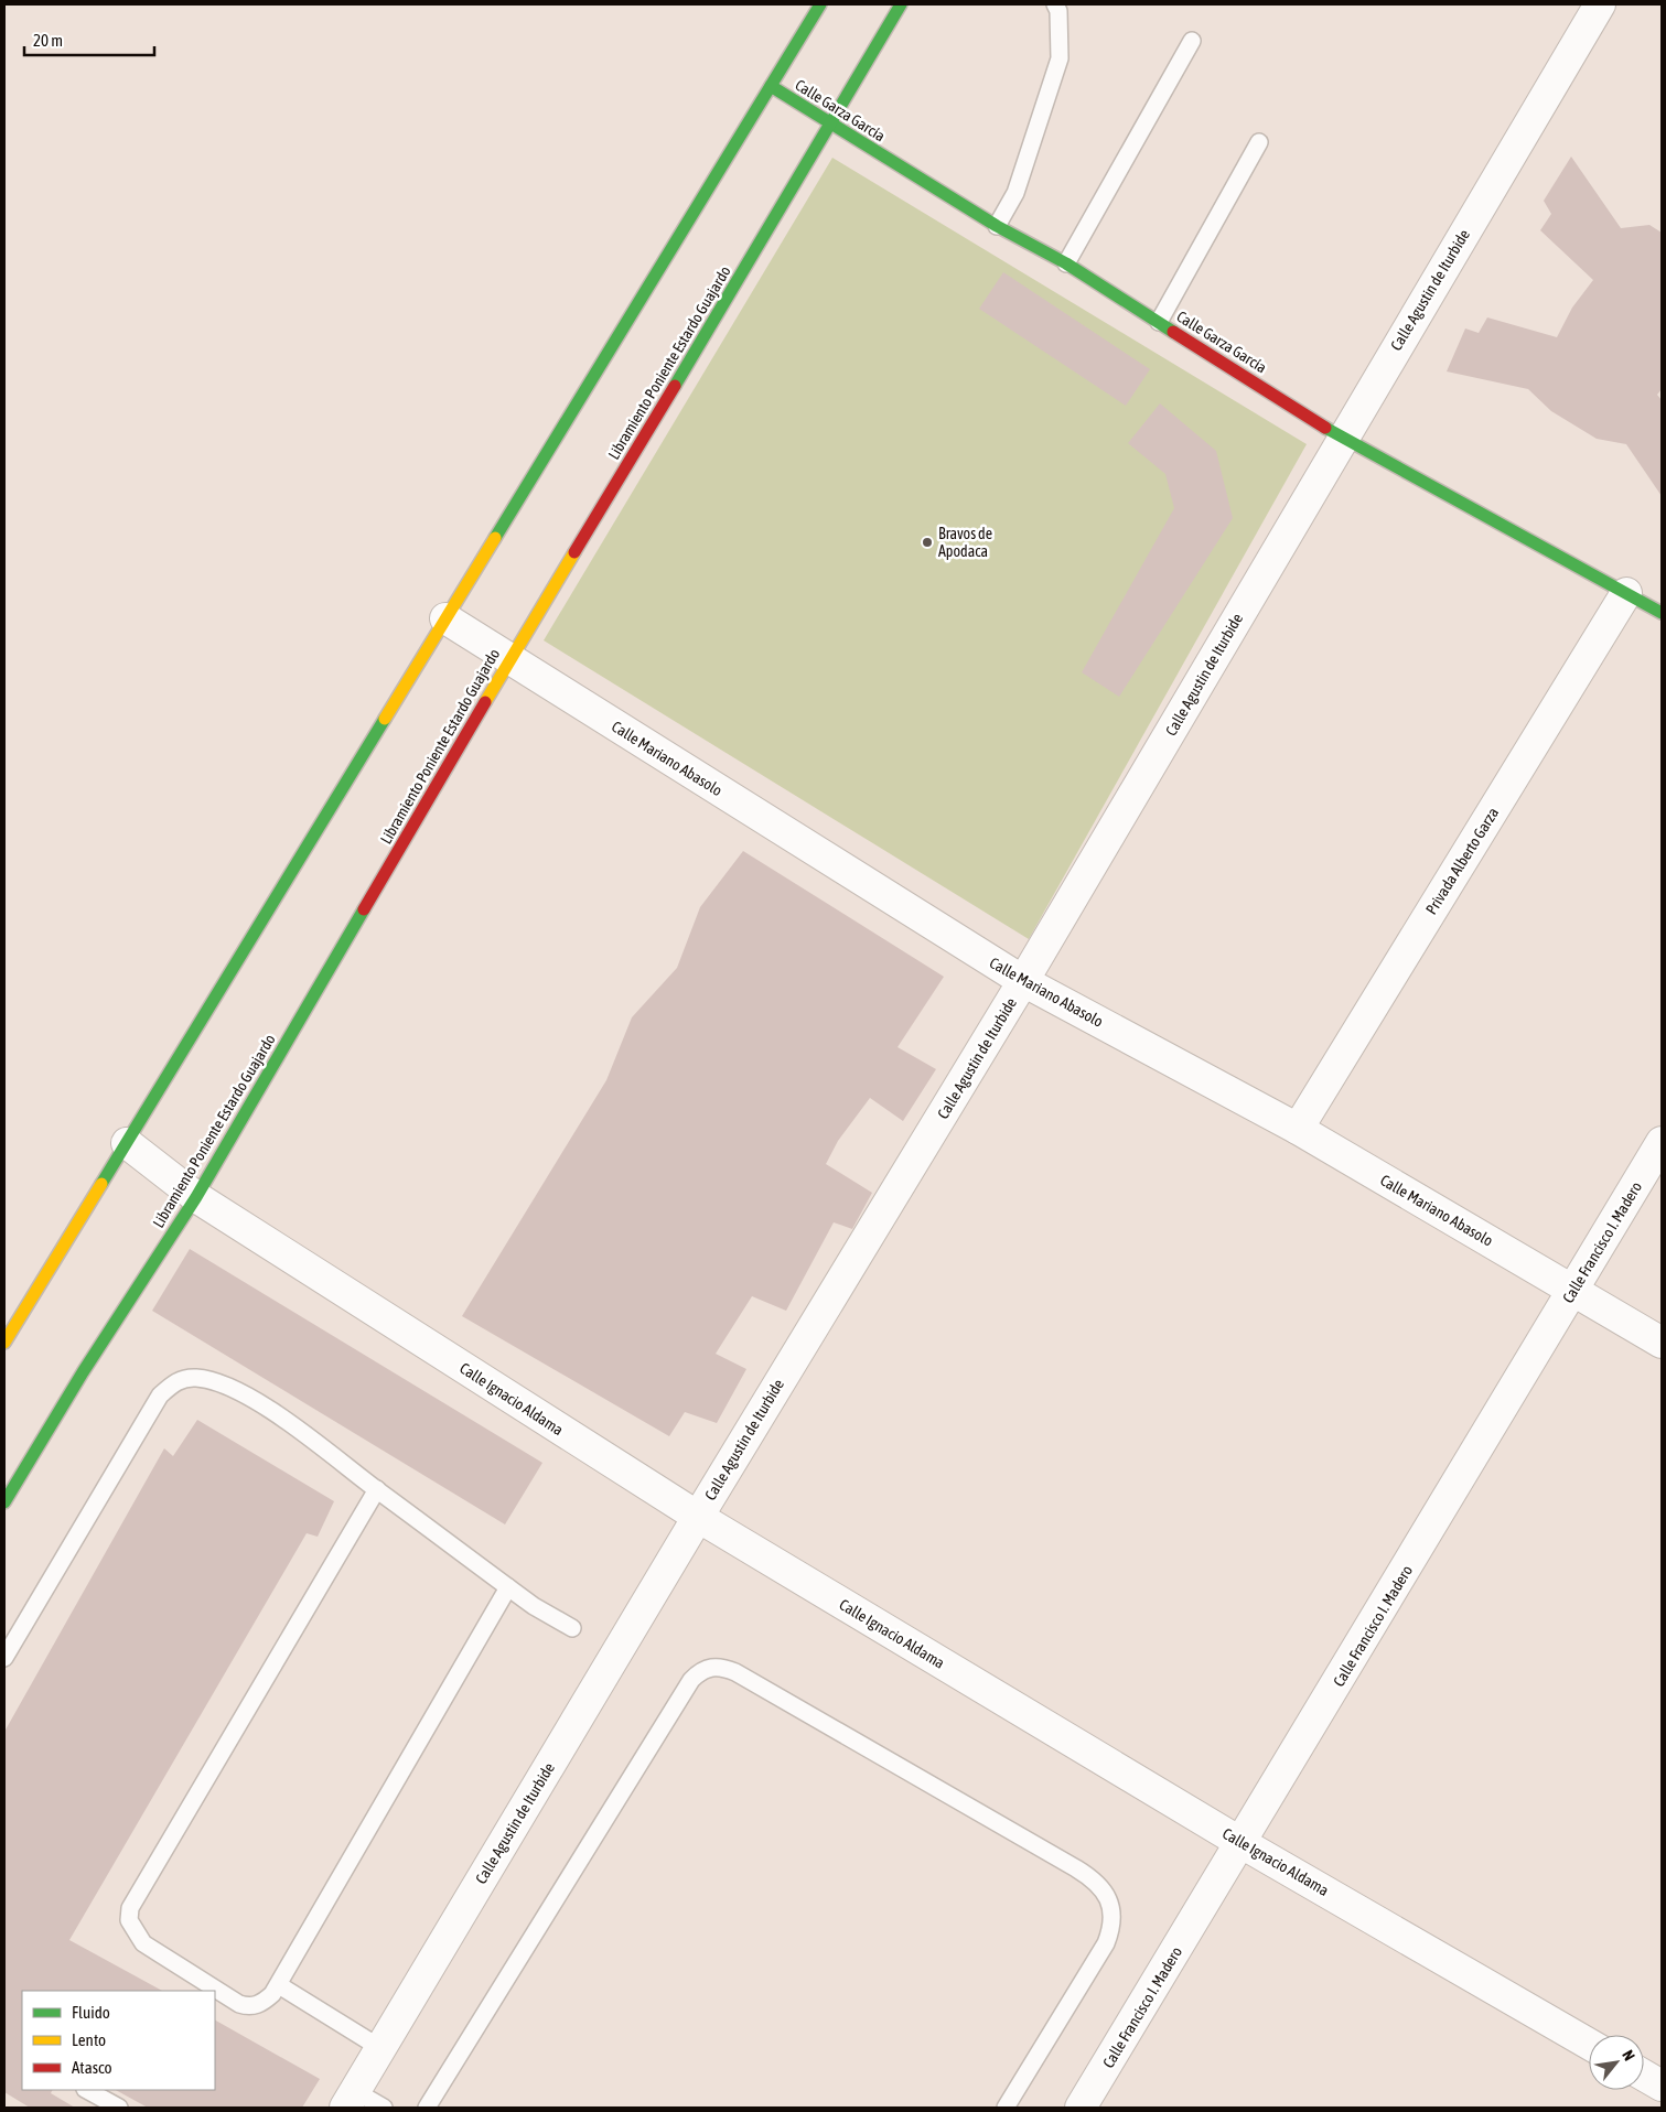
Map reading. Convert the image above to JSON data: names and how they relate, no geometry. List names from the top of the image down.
{
  "streets": {
    "street": [
      "Calle Garza García",
      "Calle Agustin de Iturbide",
      "Libramiento Poniente Estardo Guajardo",
      "Calle Mariano Abasolo",
      "Privada Alberto Garza",
      "Calle Francisco I. Madero",
      "Calle Ignacio Aldama"
    ]
  },
  "crossings": [
    ["Calle Garza García", "Calle Agustin de Iturbide"],
    ["Calle Garza García", "Libramiento Poniente Estardo Guajardo"],
    ["Calle Garza García", "Privada Alberto Garza"],
    ["Calle Agustin de Iturbide", "Calle Mariano Abasolo"],
    ["Calle Agustin de Iturbide", "Calle Ignacio Aldama"],
    ["Libramiento Poniente Estardo Guajardo", "Calle Mariano Abasolo"],
    ["Libramiento Poniente Estardo Guajardo", "Calle Ignacio Aldama"],
    ["Calle Mariano Abasolo", "Privada Alberto Garza"],
    ["Calle Mariano Abasolo", "Calle Francisco I. Madero"],
    ["Calle Francisco I. Madero", "Calle Ignacio Aldama"]
  ],
  "places": ["Bravos de Apodaca"],
  "legend": ["Fluido", "Lento", "Atasco"],
  "scale_bar": "20 m",
  "north": "top right"
}
